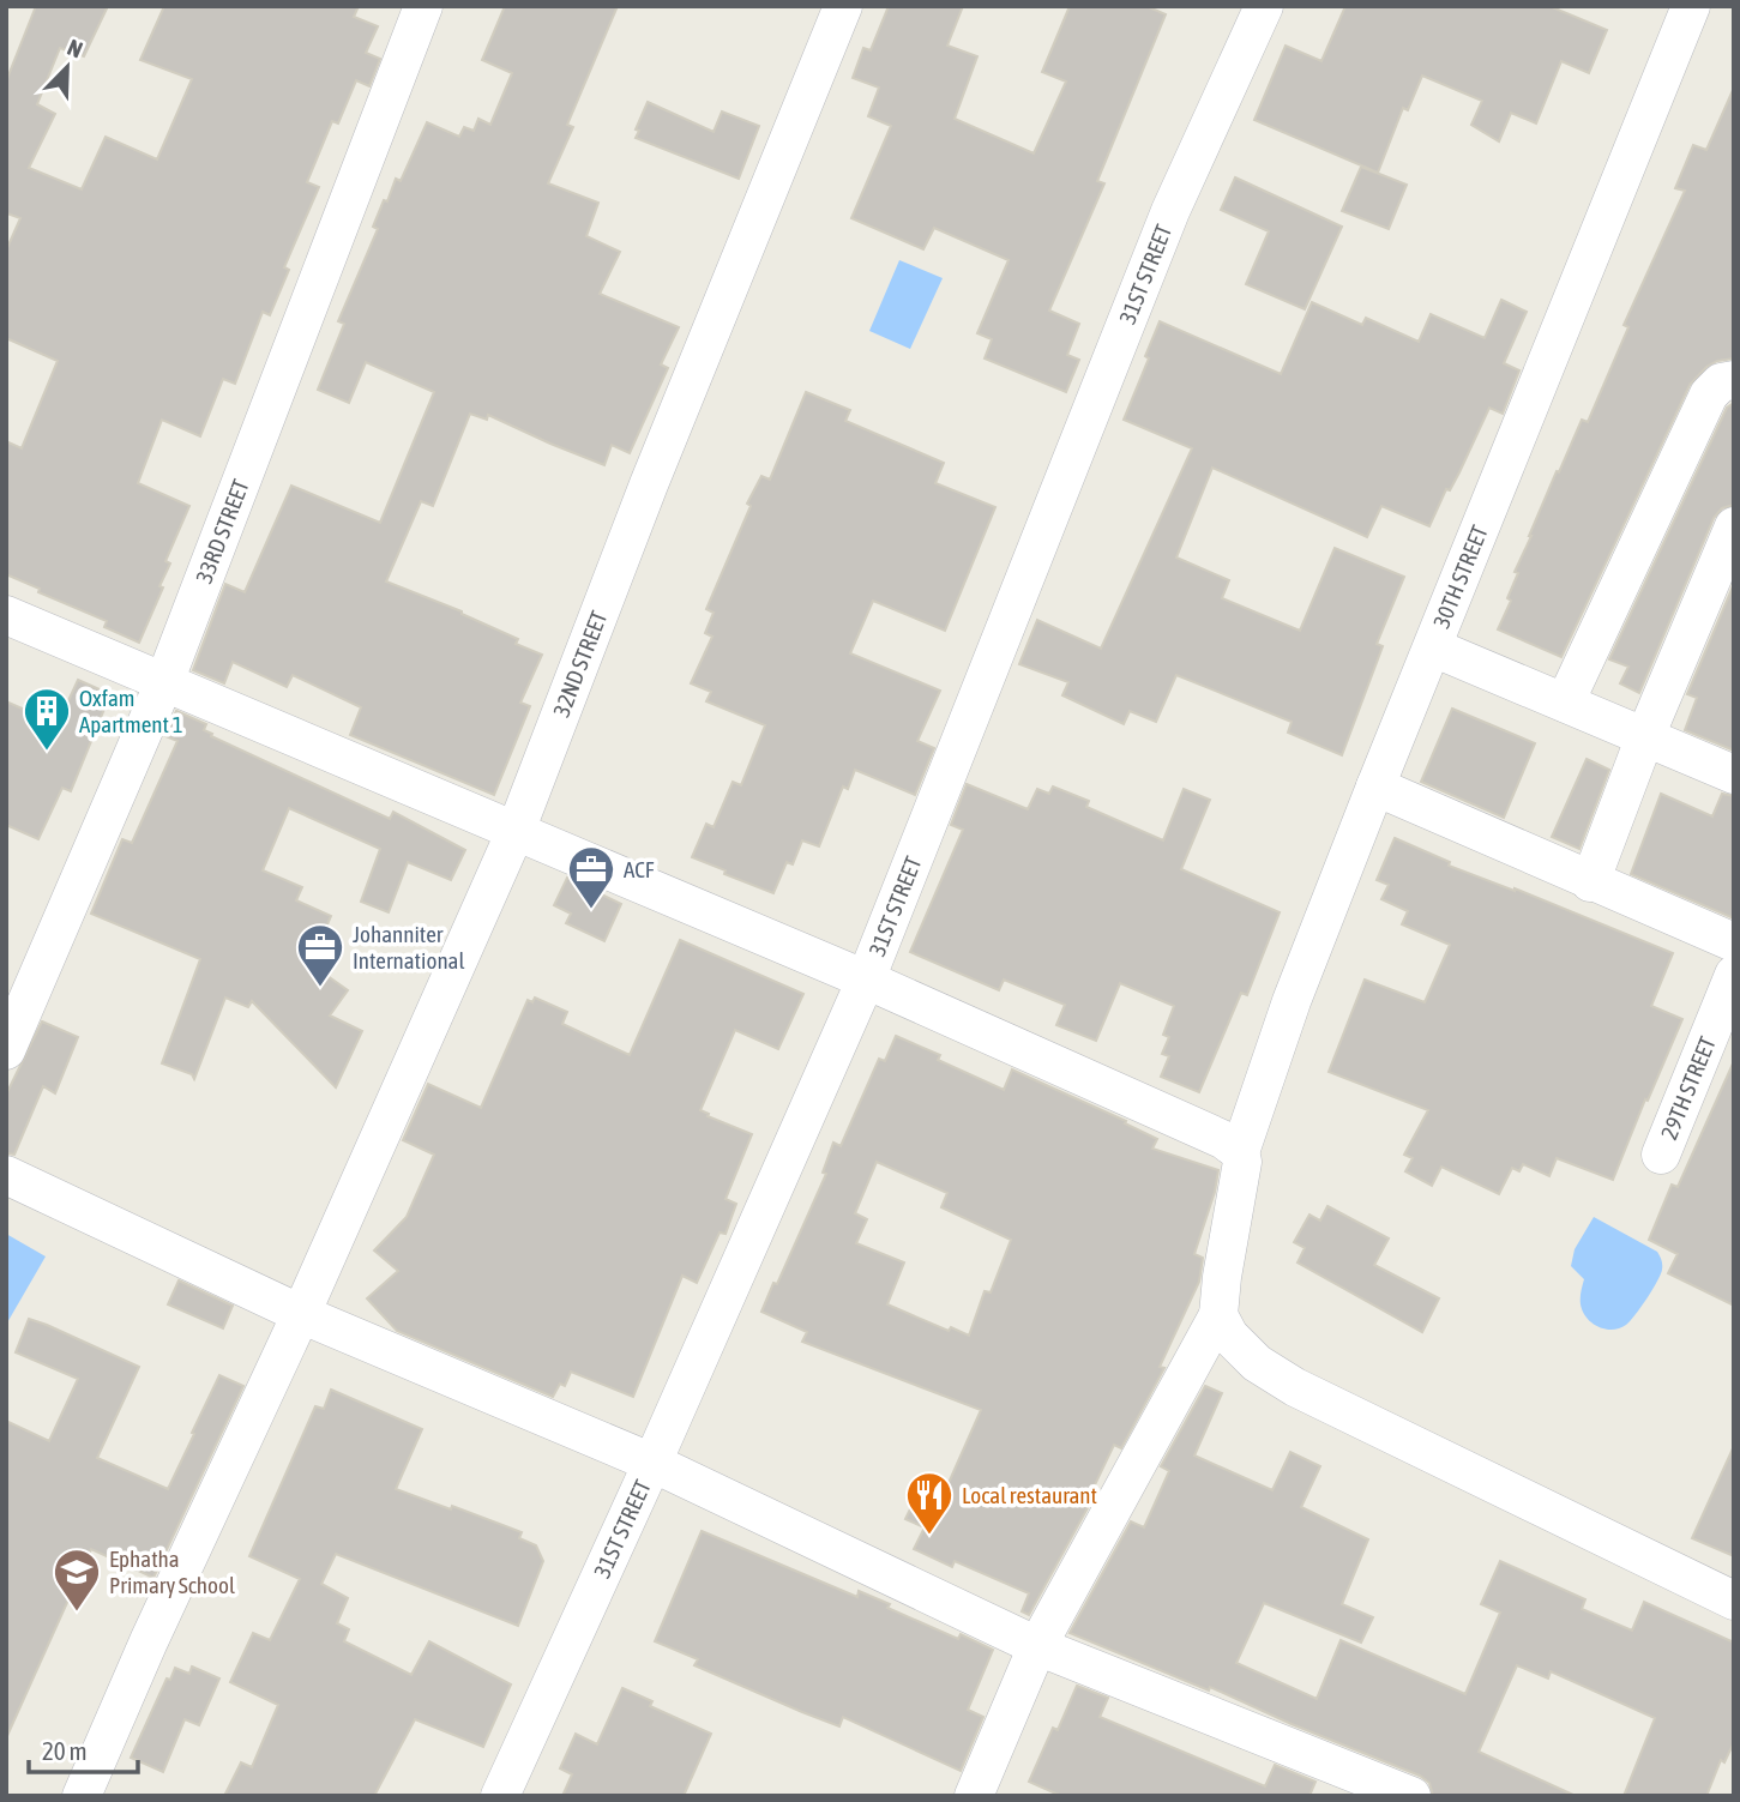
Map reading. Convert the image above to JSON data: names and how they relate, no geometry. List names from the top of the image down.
{
  "streets": {
    "street": [
      "31ST STREET",
      "33RD STREET",
      "30TH STREET",
      "32ND STREET",
      "29TH STREET"
    ]
  },
  "places": {
    "building": ["Oxfam Apartment 1"],
    "office": ["ACF", "Johanniter International"],
    "restaurant": ["Local restaurant"],
    "school or university": ["Ephatha Primary School"]
  },
  "scale_bar": "20 m",
  "north": "top right"
}
